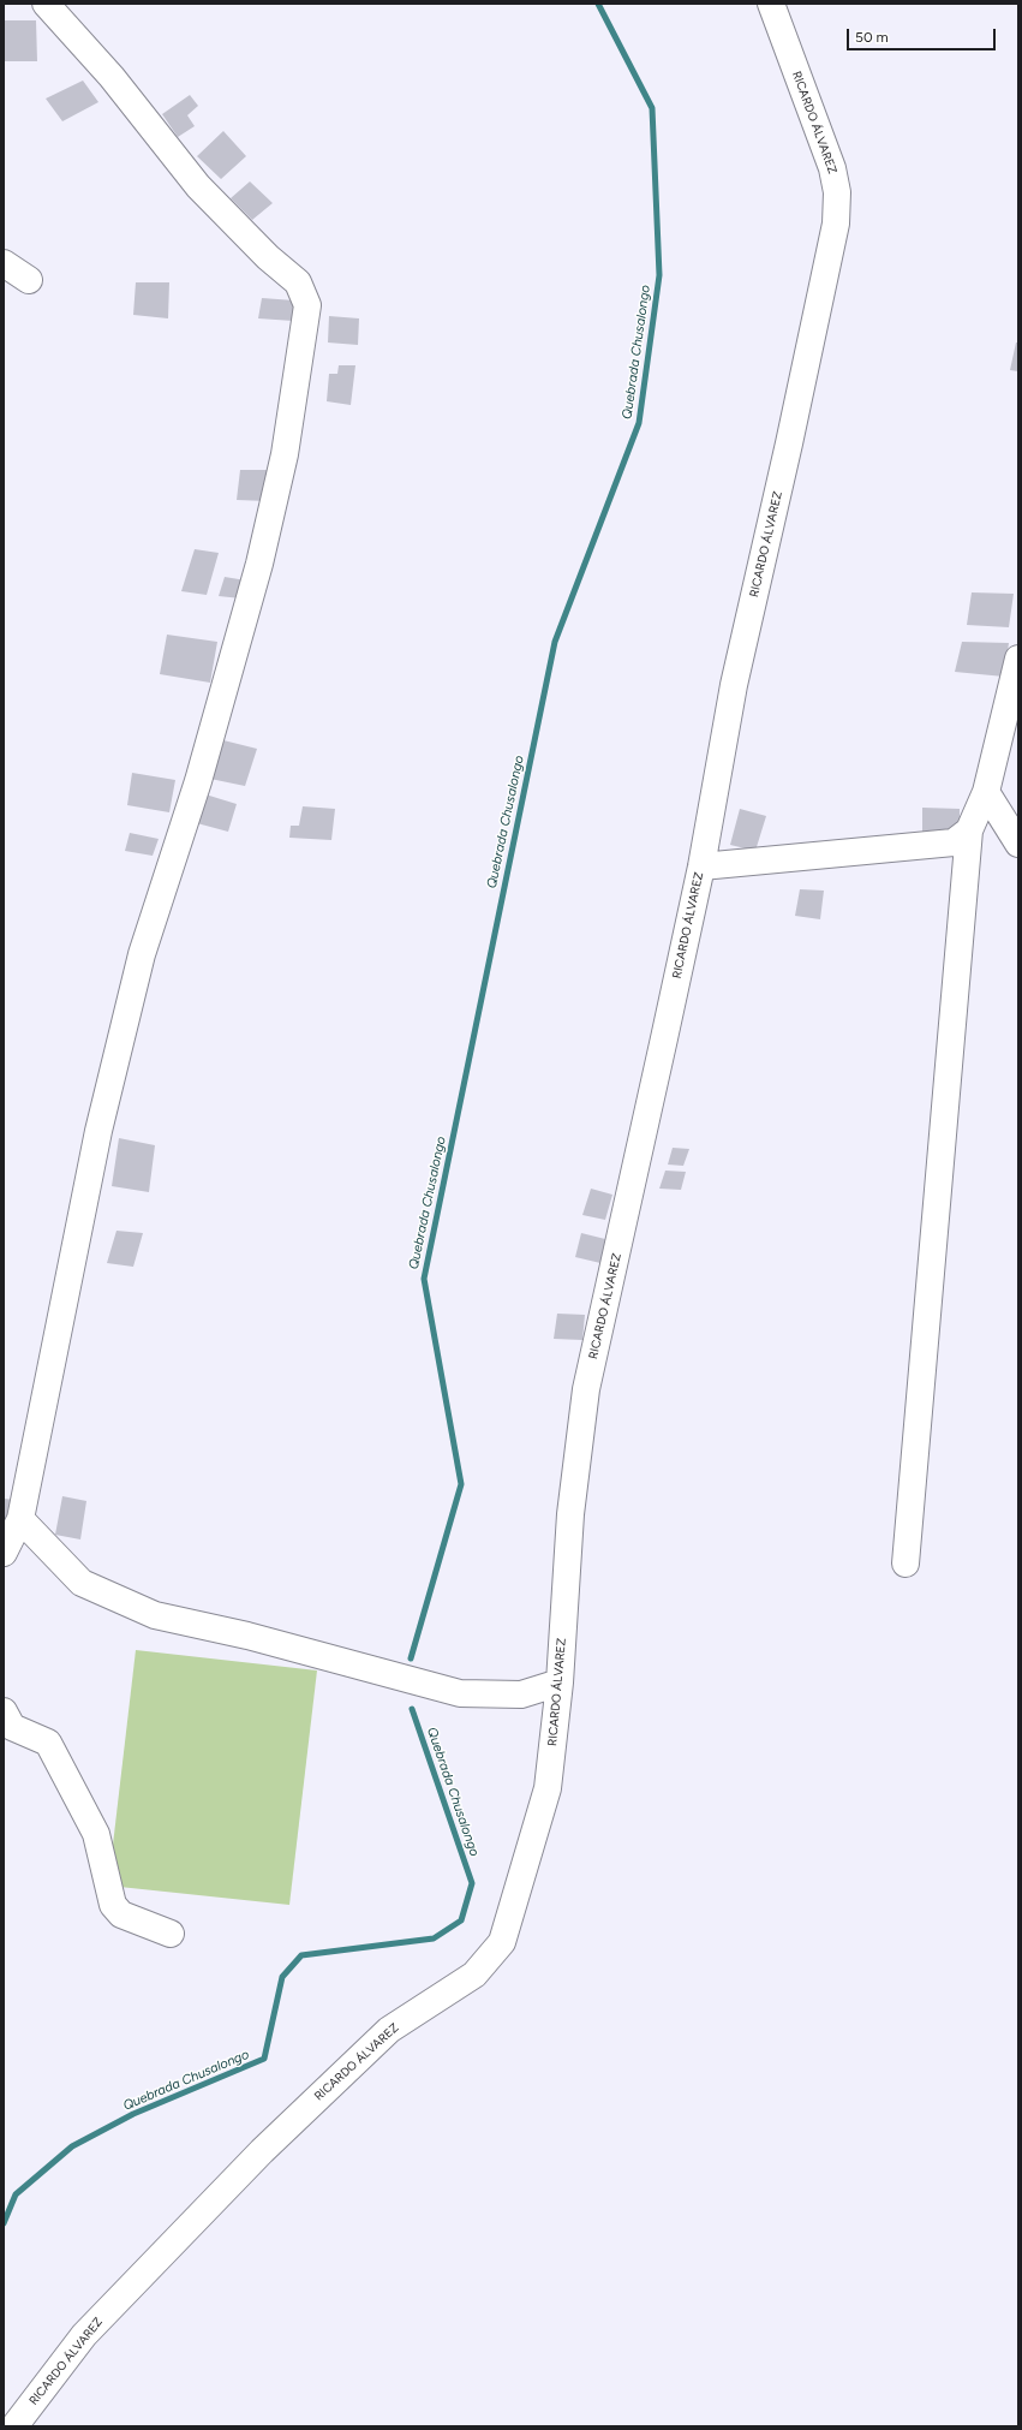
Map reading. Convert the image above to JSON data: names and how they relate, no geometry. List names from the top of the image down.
{
  "streets": {
    "street": ["RICARDO ÁLVAREZ"]
  },
  "water": ["Quebrada Chusalongo"],
  "scale_bar": "50 m"
}
